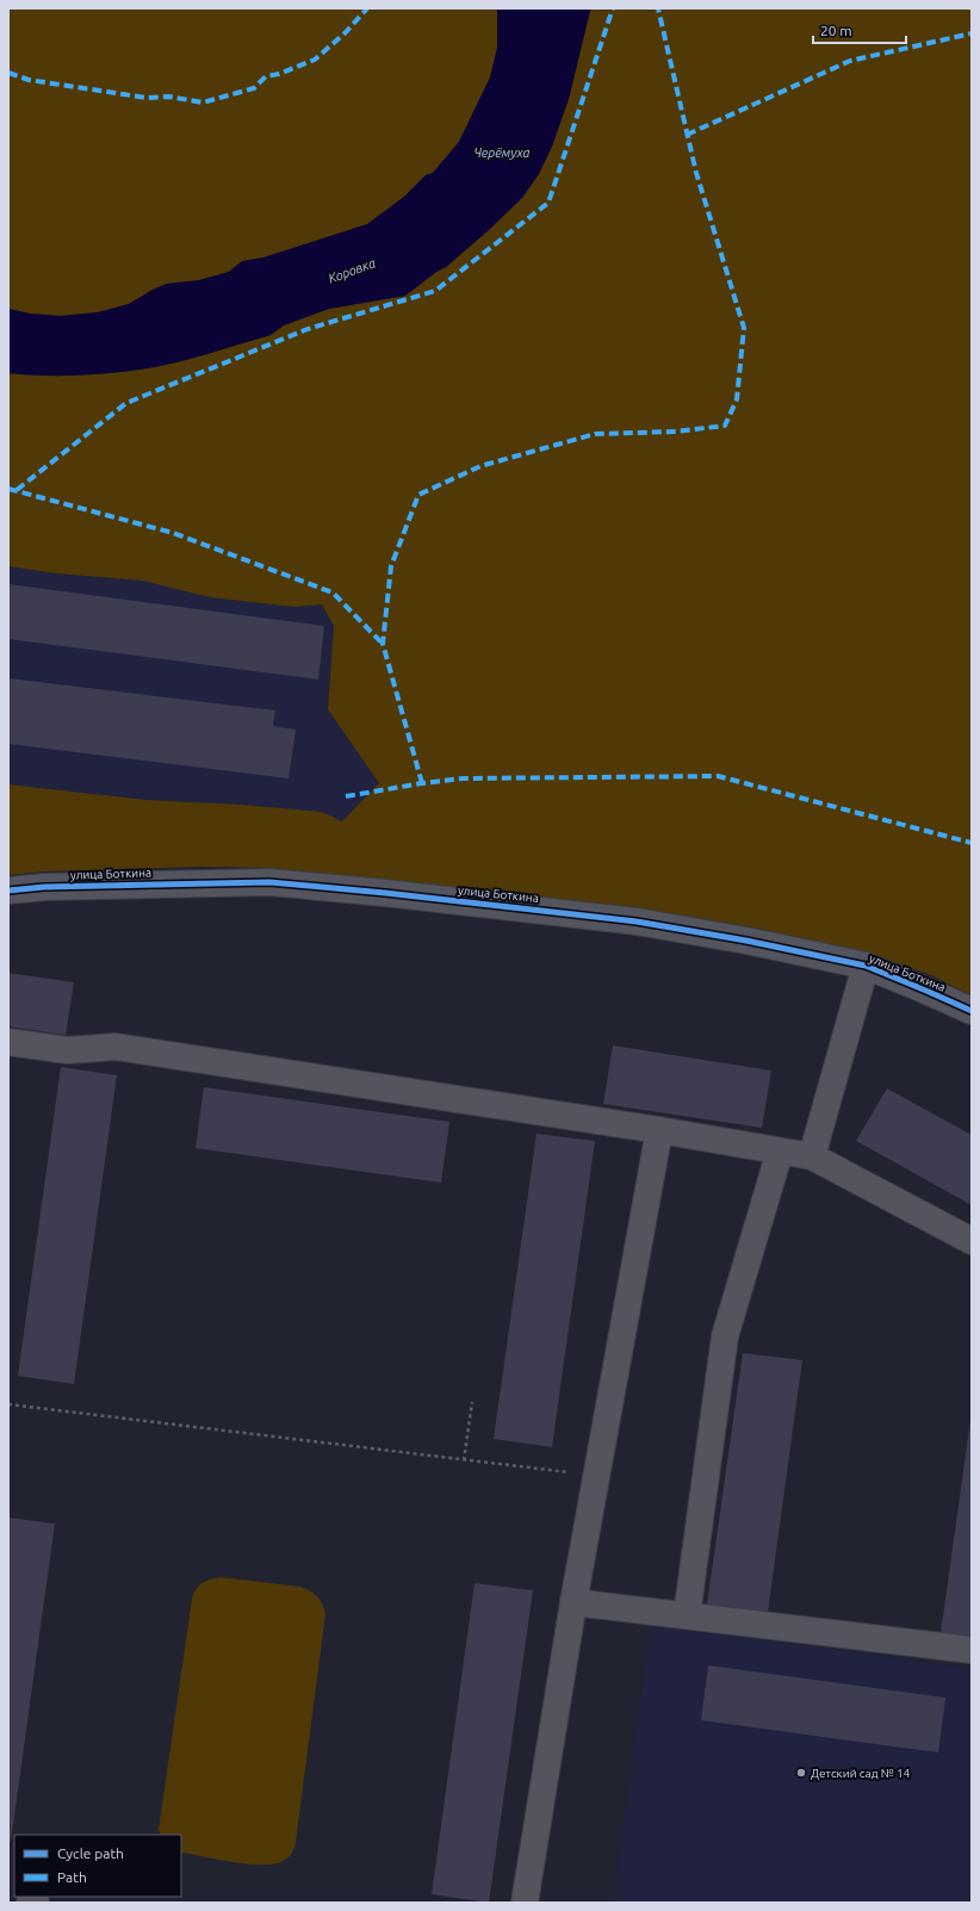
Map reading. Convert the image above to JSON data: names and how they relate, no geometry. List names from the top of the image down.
{
  "streets": {
    "street": ["улица Боткина"]
  },
  "water": ["Черёмуха", "Коровка"],
  "places": ["Детский сад № 14"],
  "legend": ["Cycle path", "Path"],
  "scale_bar": "20 m"
}
